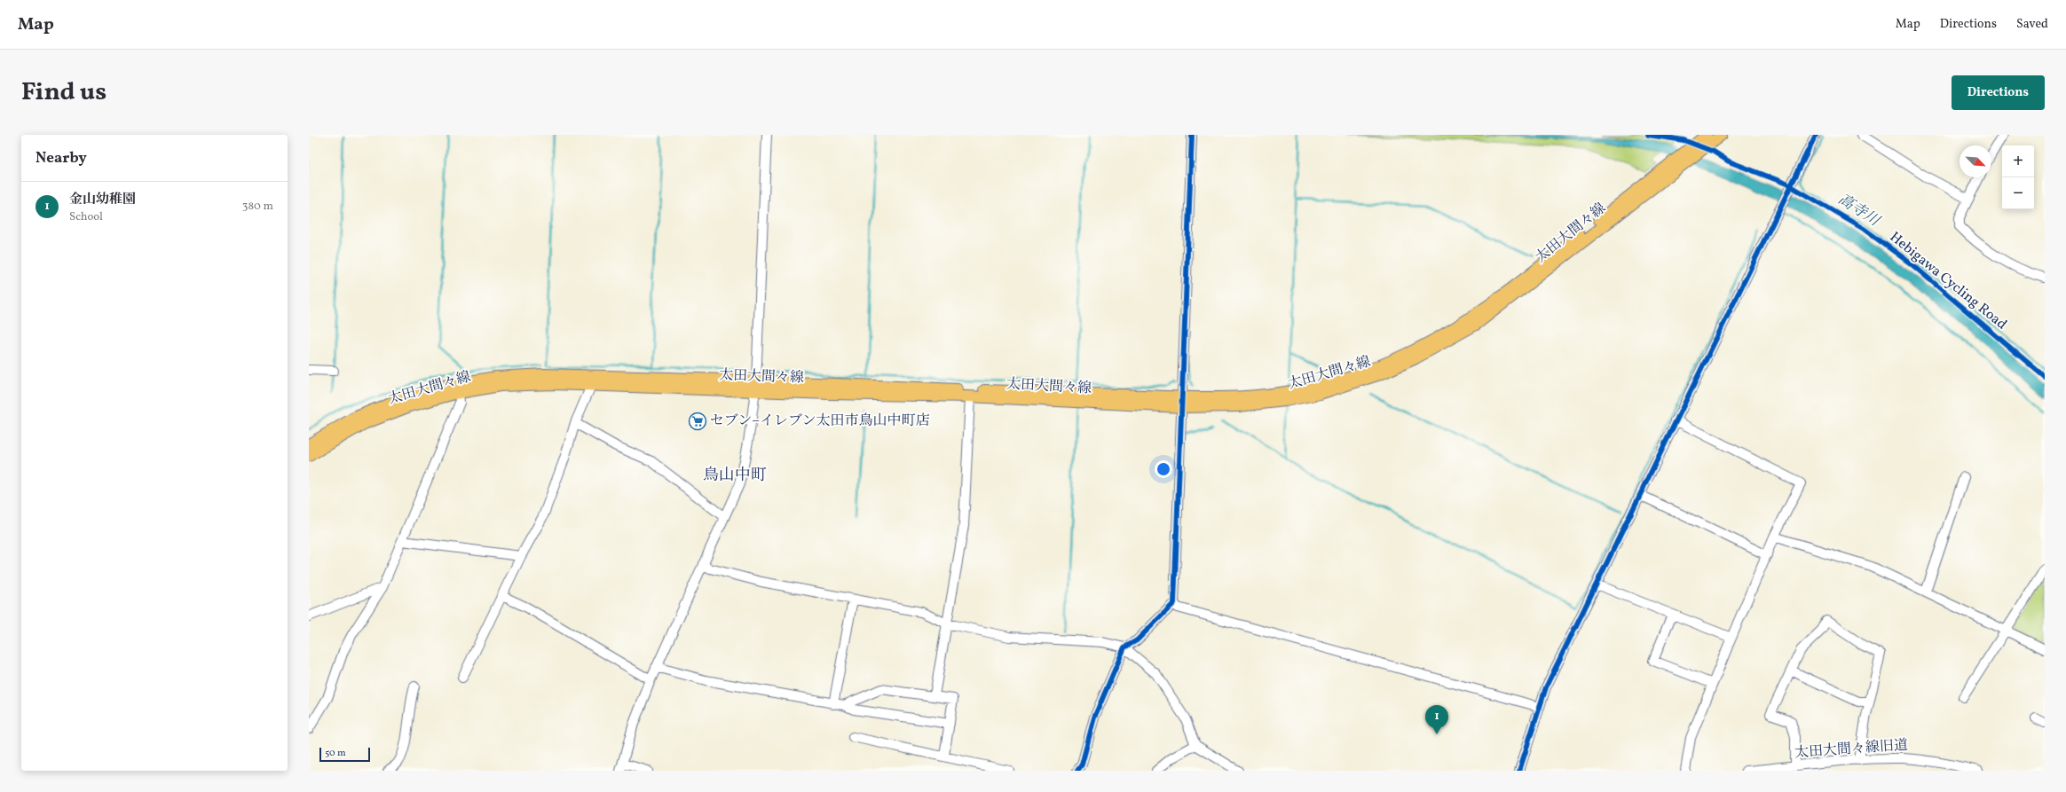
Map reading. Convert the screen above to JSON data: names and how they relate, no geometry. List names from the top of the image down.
{
  "streets": {
    "main road": ["太田大間々線"],
    "street": ["太田大間々線旧道"],
    "cycle path": ["Hebigawa Cycling Road"]
  },
  "districts": ["鳥山中町"],
  "water": ["高寺川"],
  "places": {
    "supermarket": ["セブン−イレブン太田市鳥山中町店"]
  },
  "scale_bar": "50 m",
  "north": "bottom right",
  "page": {
    "header": "Map",
    "nav": ["Map", "Directions", "Saved"],
    "title": "Find us",
    "buttons": "Directions",
    "heading": "Nearby",
    "map_buttons": ["+", "−"],
    "list": [
      {
        "mark": "1",
        "name": "金山幼稚園",
        "note": "School",
        "value": "380 m"
      }
    ],
    "pins": "1",
    "scale": "50 m"
  }
}
